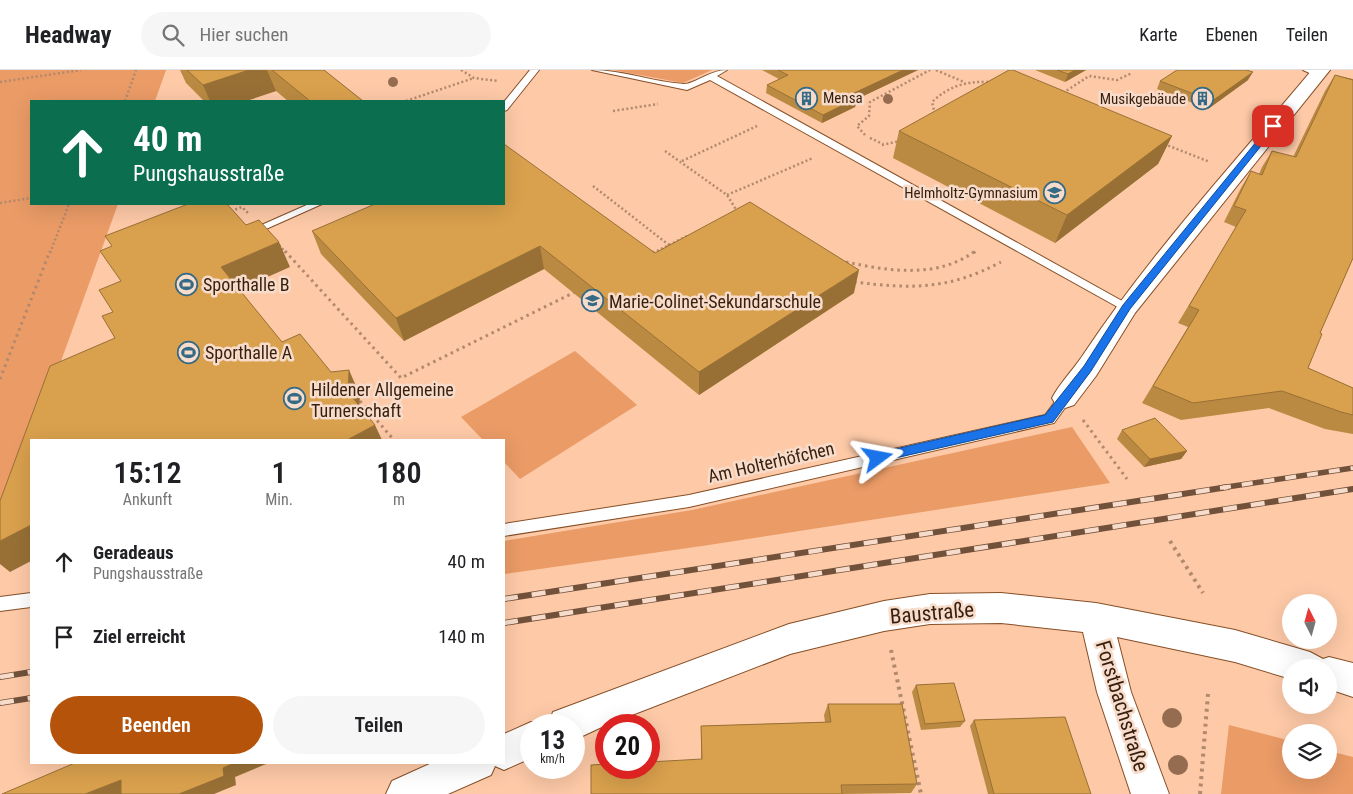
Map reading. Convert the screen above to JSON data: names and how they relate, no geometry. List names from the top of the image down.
{
  "streets": {
    "street": ["Baustraße", "Forstbachstraße"],
    "lane": ["Am Holterhöfchen"]
  },
  "crossings": [
    ["Baustraße", "Forstbachstraße"]
  ],
  "places": {
    "building": ["Mensa", "Musikgebäude"],
    "school or university": ["Helmholtz-Gymnasium", "Marie-Colinet-Sekundarschule"],
    "sports": ["Sporthalle B", "Sporthalle A", "Hildener Allgemeine Turnerschaft"]
  },
  "north": "top",
  "page": {
    "header": "Headway",
    "search": "Hier suchen",
    "nav": ["Karte", "Ebenen", "Teilen"],
    "turn": ["40 m", "Pungshausstraße"],
    "eta": [
      "15:12",
      "Ankunft",
      "1",
      "Min.",
      "180",
      "m"
    ],
    "list": [
      {
        "name": "Geradeaus",
        "note": "Pungshausstraße",
        "value": "40 m"
      },
      {
        "name": "Ziel erreicht",
        "value": "140 m"
      }
    ],
    "buttons": ["Beenden", "Teilen"],
    "speed": "13 km/h",
    "limit": "20"
  }
}
